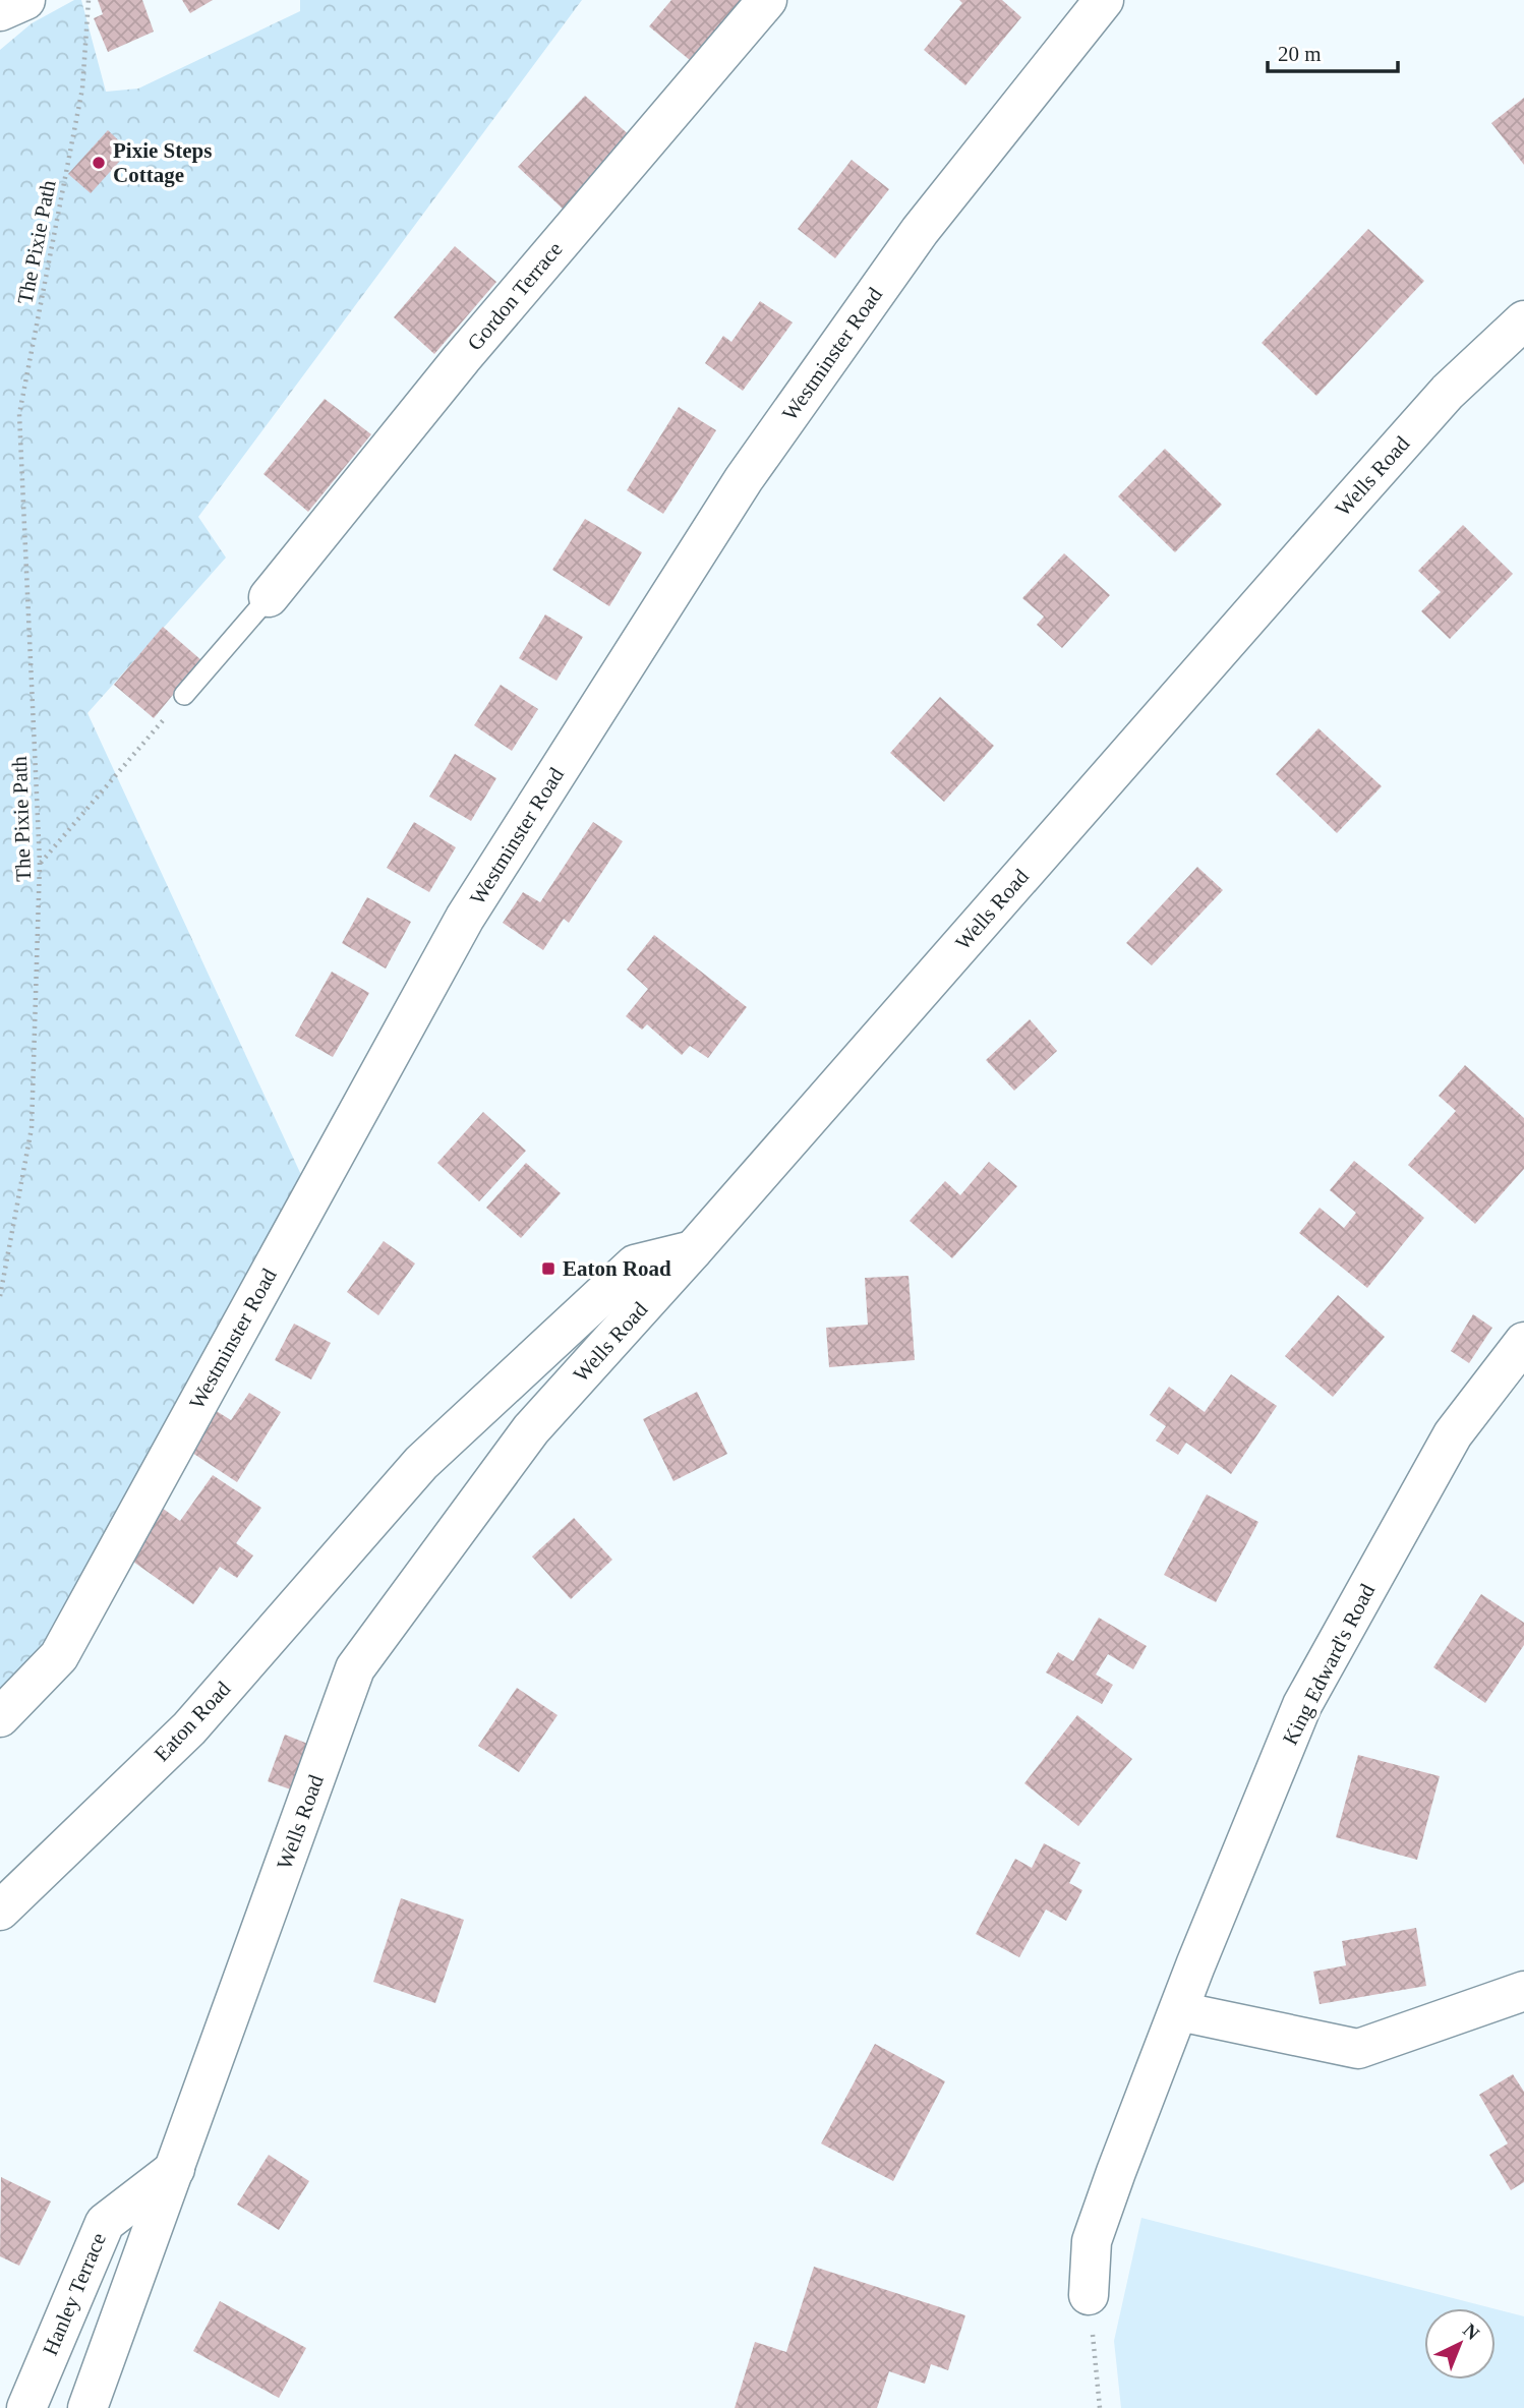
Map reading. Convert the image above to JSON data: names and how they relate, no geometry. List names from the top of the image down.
{
  "streets": {
    "main road": [
      "Gordon Terrace",
      "Westminster Road",
      "Wells Road",
      "King Edward's Road",
      "Eaton Road",
      "Hanley Terrace"
    ],
    "path": ["The Pixie Path"]
  },
  "crossings": [
    ["Wells Road", "Eaton Road"],
    ["Wells Road", "Hanley Terrace"]
  ],
  "places": {
    "other": ["Pixie Steps Cottage"],
    "transit": ["Eaton Road"]
  },
  "scale_bar": "20 m",
  "north": "top right"
}
